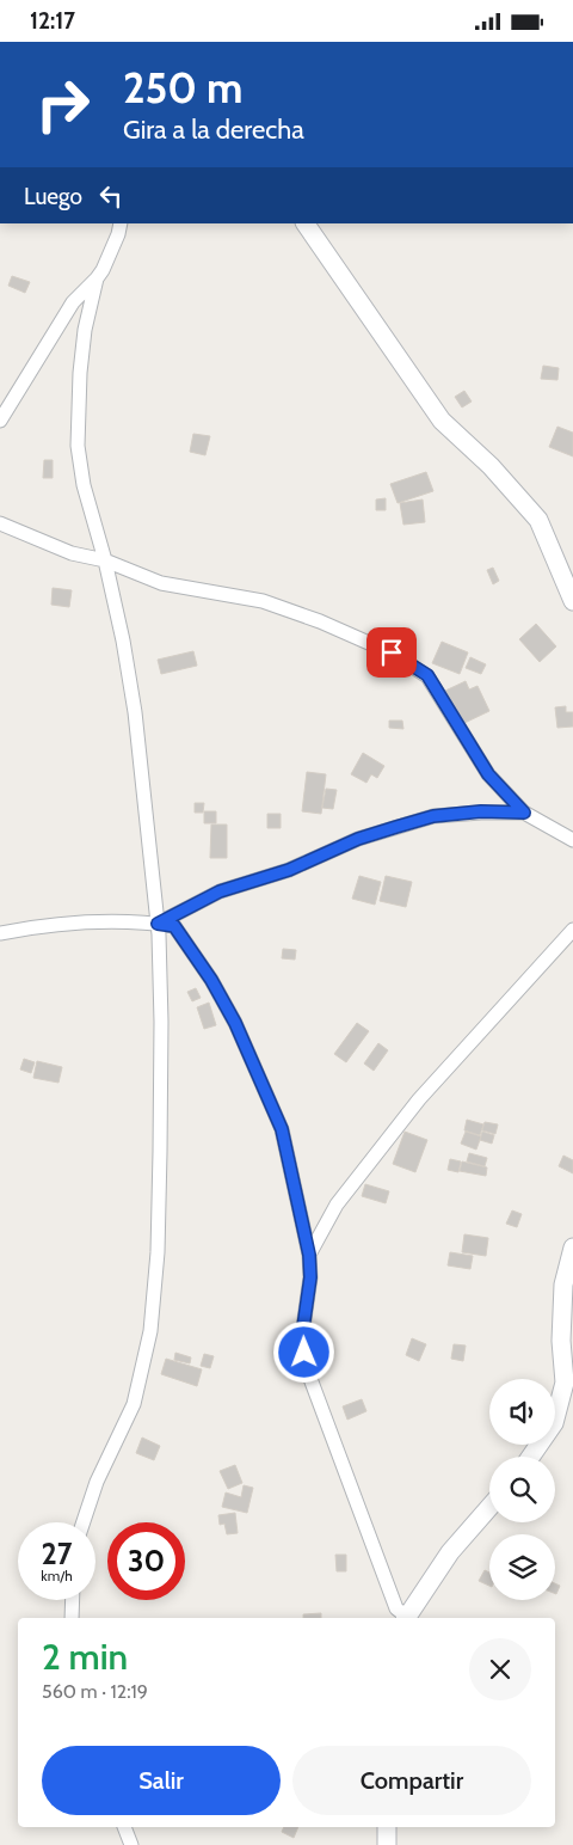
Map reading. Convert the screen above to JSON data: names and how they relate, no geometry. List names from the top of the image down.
{
  "page": {
    "status": "12:17",
    "turn": ["250 m", "Gira a la derecha"],
    "then": "Luego",
    "speed": "27 km/h",
    "limit": "30",
    "heading": ["2 min", "560 m · 12:19"],
    "buttons": ["Salir", "Compartir"]
  }
}
